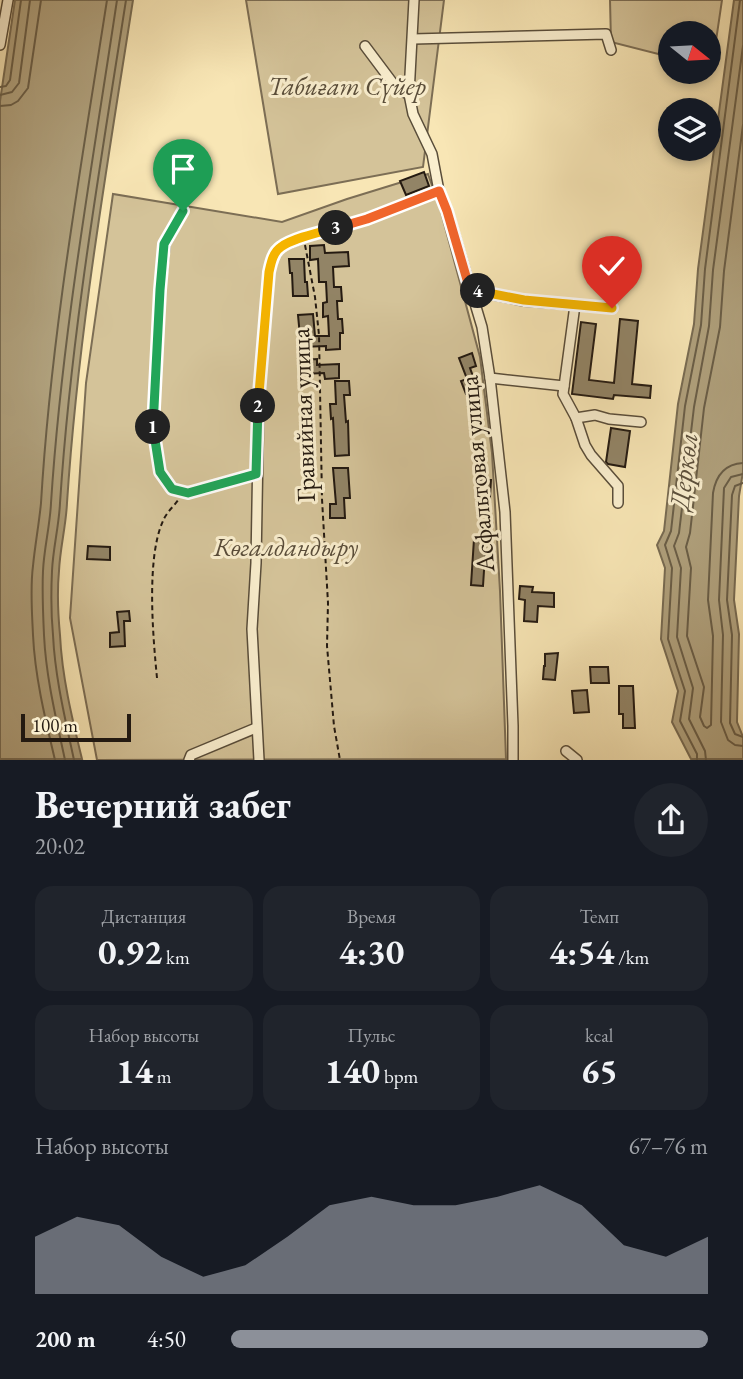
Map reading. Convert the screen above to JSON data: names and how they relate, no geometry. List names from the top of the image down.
{
  "streets": {
    "street": ["Асфальтовая улица"],
    "path": ["Гравийная улица"]
  },
  "water": ["Деркөл"],
  "parks": ["Табиғат Сүйер", "Көгалдандыру"],
  "scale_bar": "100 m",
  "north": "right",
  "page": {
    "pins": [
      "3",
      "4",
      "2",
      "1"
    ],
    "scale": "100 m",
    "heading": ["Вечерний забег", "20:02"],
    "stats": [
      ["Дистанция", "0.92 km"],
      ["Время", "4:30"],
      ["Темп", "4:54 /km"],
      ["Набор высоты", "14 m"],
      ["Пульс", "140 bpm"],
      ["kcal", "65"]
    ],
    "chart": ["Набор высоты", "67–76 m"],
    "list": [
      {
        "name": "200 m",
        "note": "4:50"
      }
    ]
  }
}
